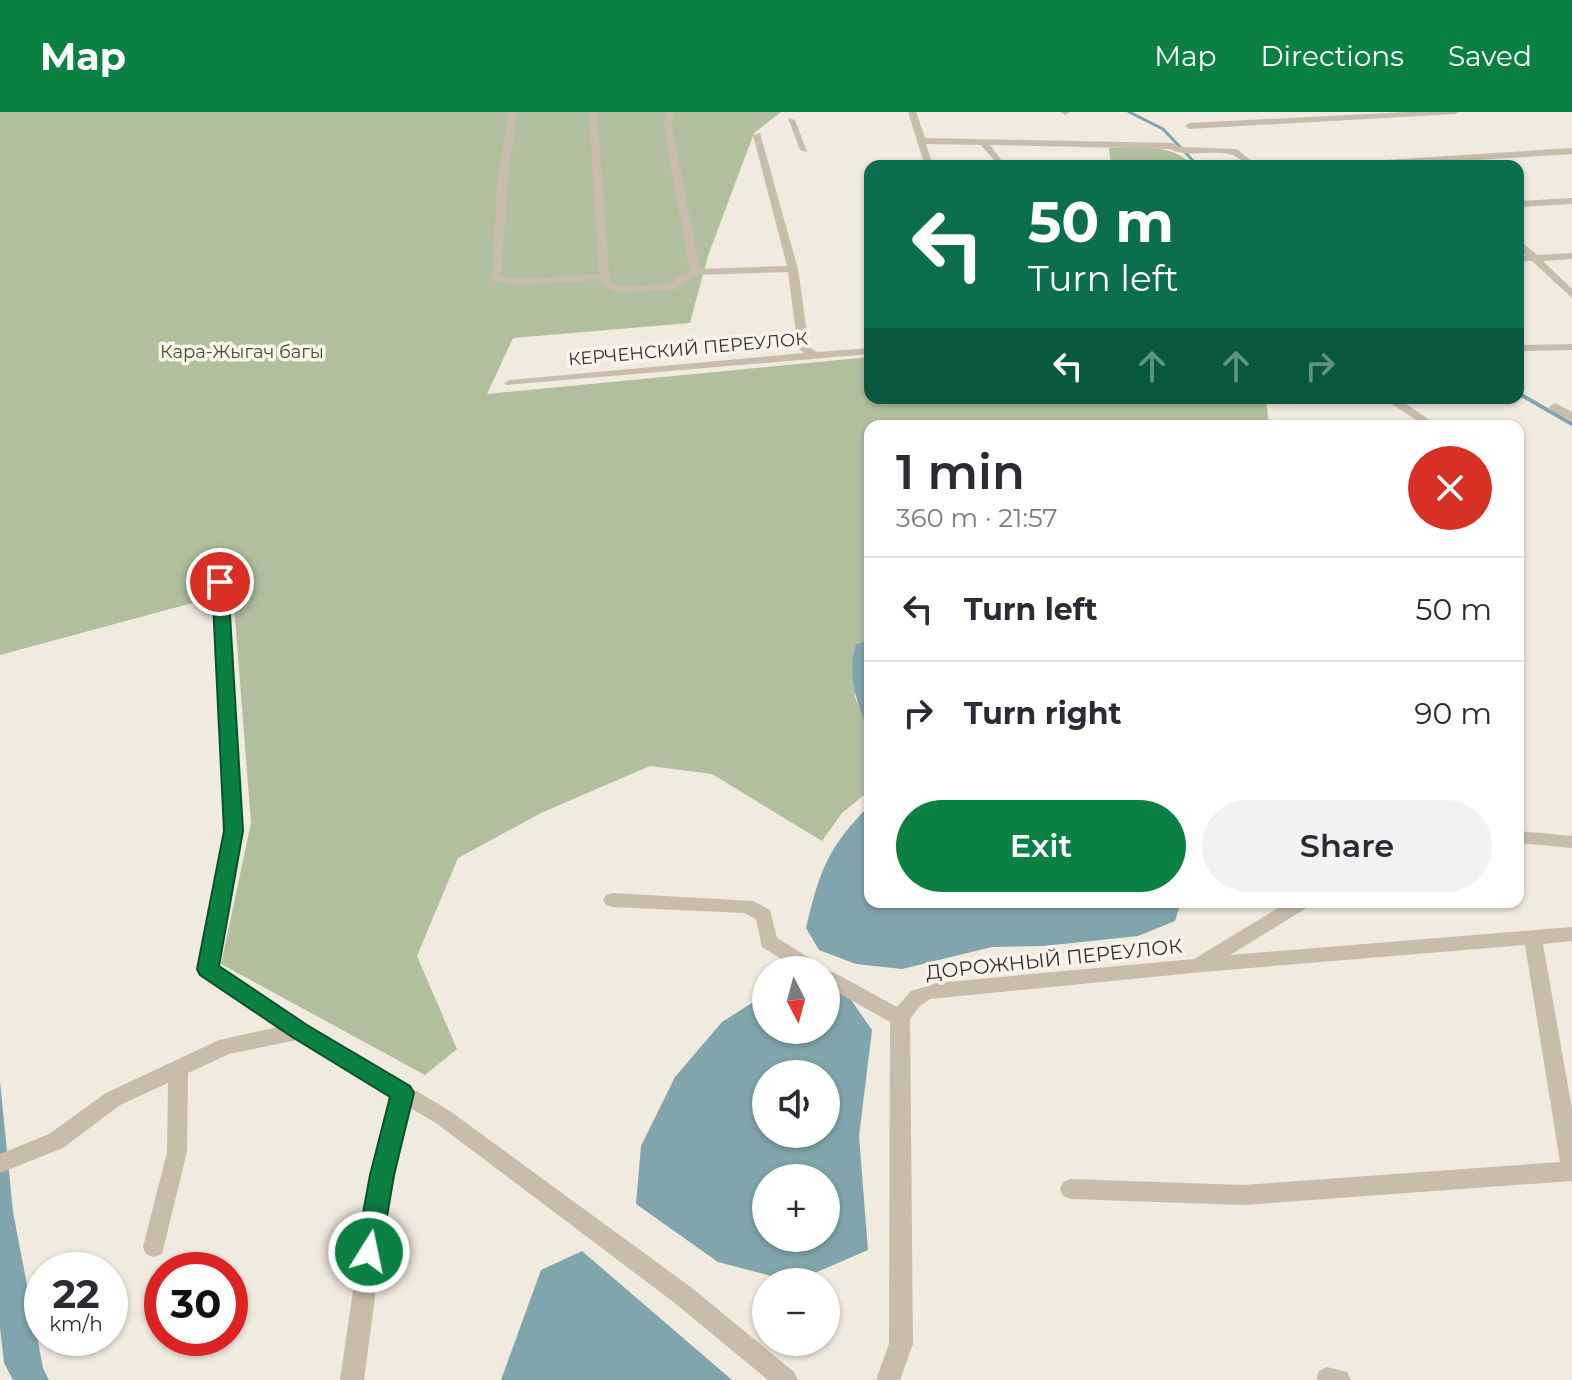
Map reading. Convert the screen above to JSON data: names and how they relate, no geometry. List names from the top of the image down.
{
  "streets": {
    "street": ["КЕРЧЕНСКИЙ ПЕРЕУЛОК", "ДОРОЖНЫЙ ПЕРЕУЛОК"]
  },
  "parks": ["Кара-Жыгач багы"],
  "north": "bottom",
  "page": {
    "header": "Map",
    "nav": ["Map", "Directions", "Saved"],
    "turn": ["50 m", "Turn left"],
    "heading": ["1 min", "360 m · 21:57"],
    "list": [
      {
        "name": "Turn left",
        "value": "50 m"
      },
      {
        "name": "Turn right",
        "value": "90 m"
      }
    ],
    "buttons": ["Exit", "Share"],
    "map_buttons": ["+", "−"],
    "speed": "22 km/h",
    "limit": "30"
  }
}
